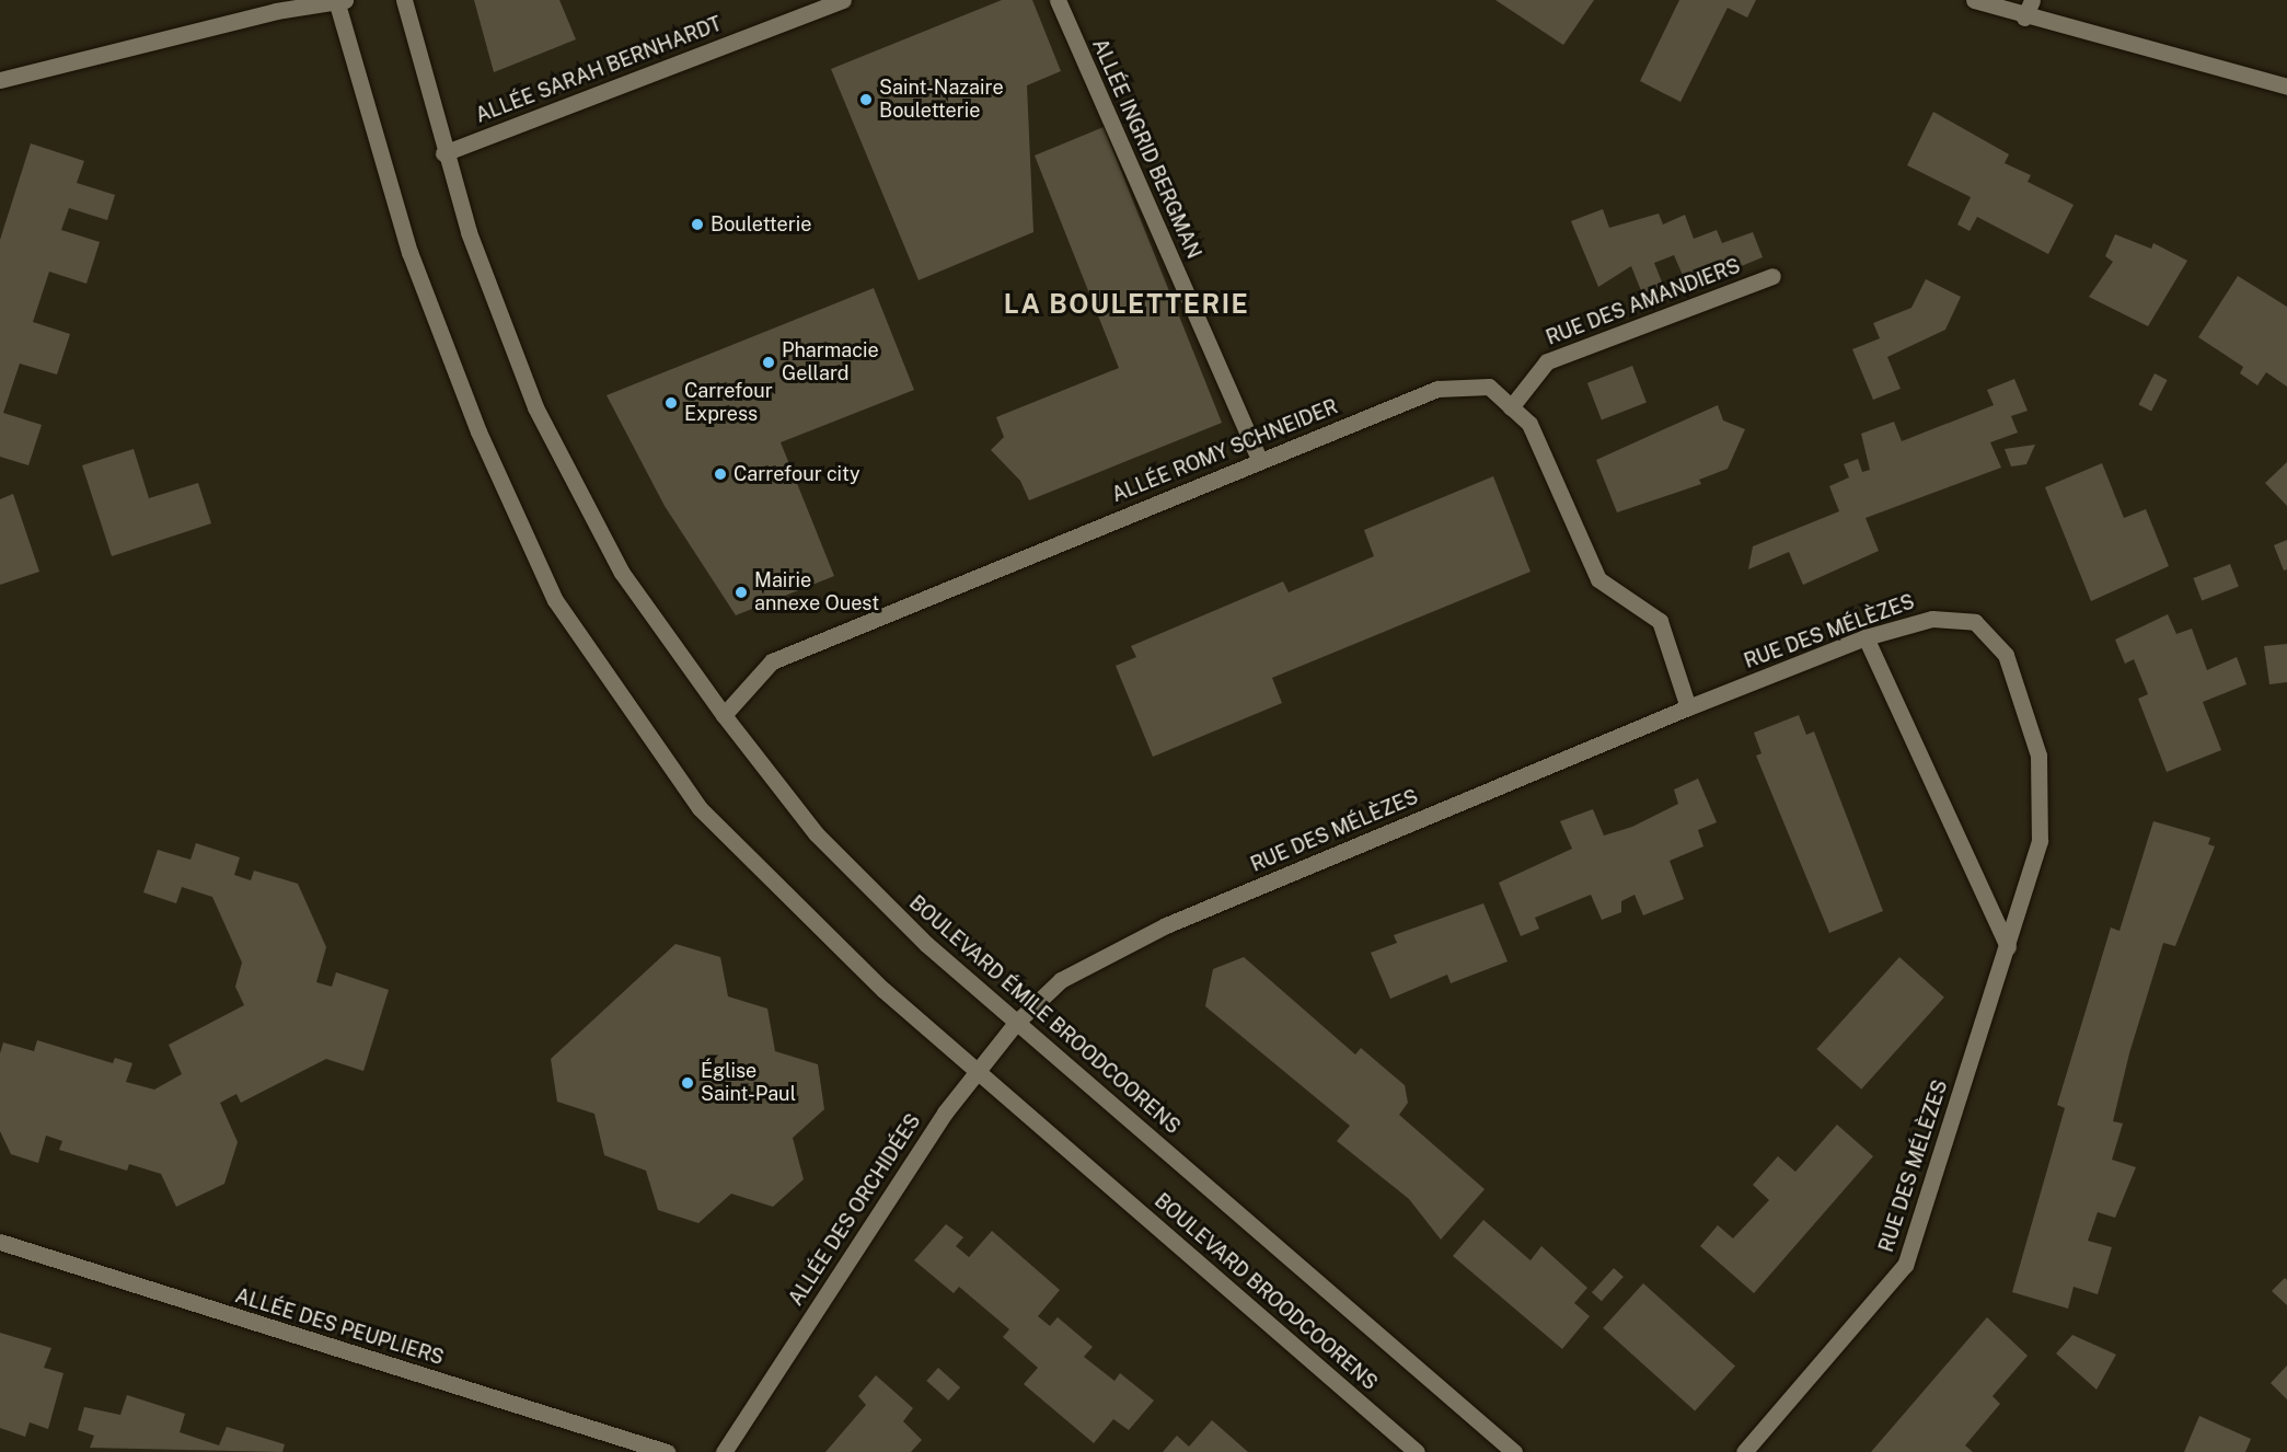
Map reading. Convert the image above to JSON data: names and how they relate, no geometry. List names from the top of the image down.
{
  "streets": {
    "street": [
      "ALLÉE SARAH BERNHARDT",
      "ALLÉE INGRID BERGMAN",
      "RUE DES AMANDIERS",
      "ALLÉE ROMY SCHNEIDER",
      "RUE DES MÉLÈZES",
      "BOULEVARD ÉMILE BROODCOORENS",
      "ALLÉE DES ORCHIDÉES",
      "BOULEVARD BROODCOORENS",
      "ALLÉE DES PEUPLIERS"
    ]
  },
  "crossings": [
    ["ALLÉE SARAH BERNHARDT", "BOULEVARD ÉMILE BROODCOORENS"],
    ["ALLÉE INGRID BERGMAN", "ALLÉE ROMY SCHNEIDER"],
    ["RUE DES AMANDIERS", "ALLÉE ROMY SCHNEIDER"],
    ["ALLÉE ROMY SCHNEIDER", "RUE DES MÉLÈZES"],
    ["ALLÉE ROMY SCHNEIDER", "BOULEVARD ÉMILE BROODCOORENS"],
    ["RUE DES MÉLÈZES", "ALLÉE DES ORCHIDÉES"],
    ["BOULEVARD ÉMILE BROODCOORENS", "ALLÉE DES ORCHIDÉES"],
    ["ALLÉE DES ORCHIDÉES", "BOULEVARD BROODCOORENS"]
  ],
  "districts": ["LA BOULETTERIE"],
  "places": [
    "Saint-Nazaire Bouletterie",
    "Bouletterie",
    "Pharmacie Gellard",
    "Carrefour Express",
    "Carrefour city",
    "Mairie annexe Ouest",
    "Église Saint-Paul"
  ]
}
